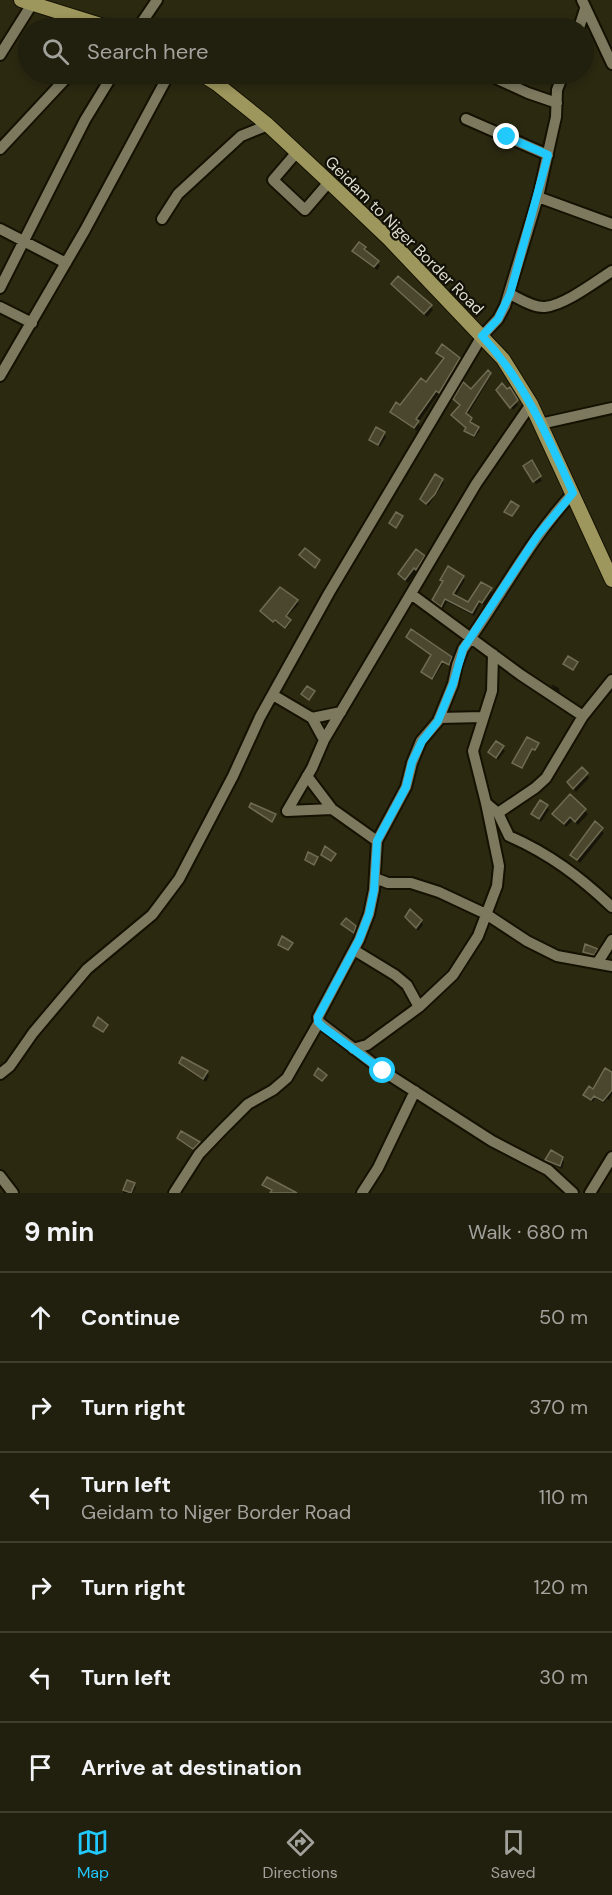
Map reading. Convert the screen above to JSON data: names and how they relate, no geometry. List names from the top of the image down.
{
  "streets": {
    "main road": ["Geidam to Niger Border Road"]
  },
  "page": {
    "search": "Search here",
    "heading": ["9 min", "Walk · 680 m"],
    "list": [
      ["Continue", "50 m"],
      ["Turn right", "370 m"],
      ["Turn left", "Geidam to Niger Border Road", "110 m"],
      ["Turn right", "120 m"],
      ["Turn left", "30 m"],
      "Arrive at destination"
    ],
    "nav": ["Map", "Directions", "Saved"]
  }
}
